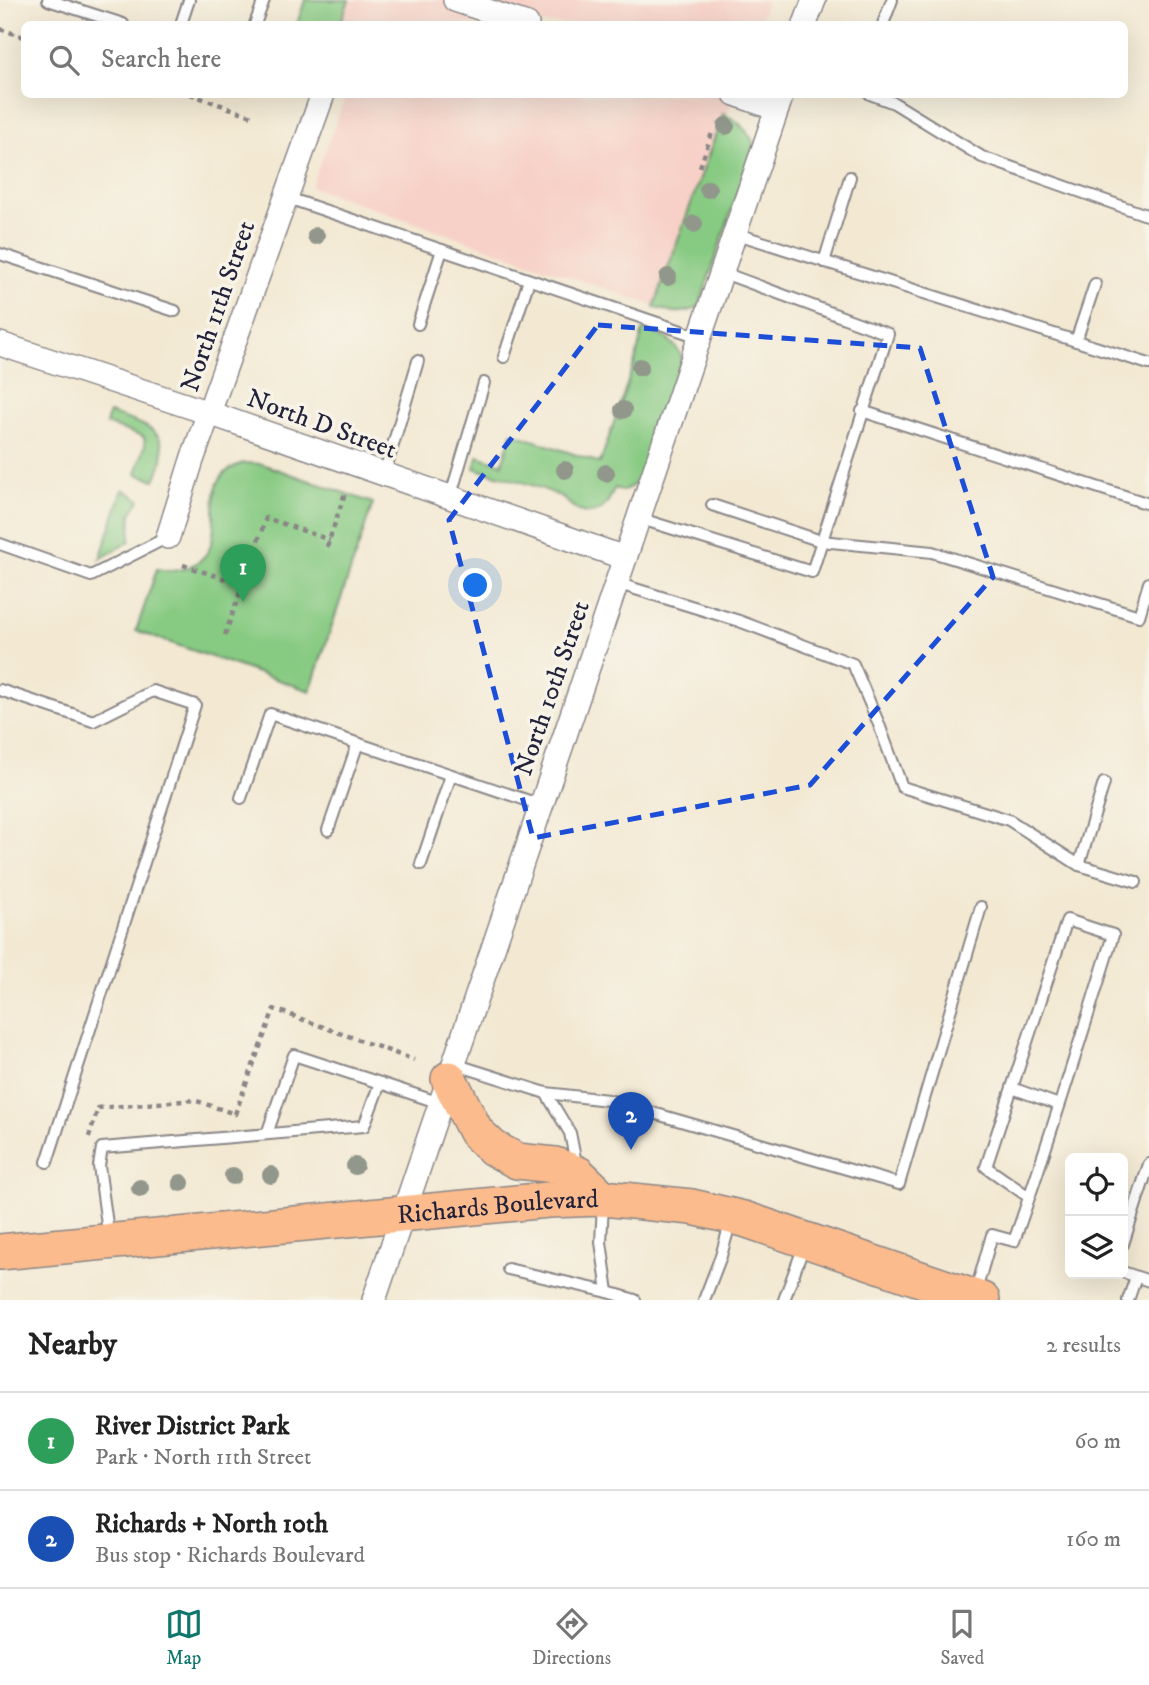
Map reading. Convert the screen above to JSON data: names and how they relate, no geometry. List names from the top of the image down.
{
  "streets": {
    "main road": ["Richards Boulevard"],
    "street": ["North 11th Street", "North D Street", "North 10th Street"]
  },
  "crossings": [
    ["North 11th Street", "North D Street"],
    ["North D Street", "North 10th Street"],
    ["North 10th Street", "Richards Boulevard"]
  ],
  "page": {
    "search": "Search here",
    "pins": ["1", "2"],
    "heading": ["Nearby", "2 results"],
    "list": [
      {
        "mark": "1",
        "name": "River District Park",
        "note": "Park · North 11th Street",
        "value": "60 m"
      },
      {
        "mark": "2",
        "name": "Richards + North 10th",
        "note": "Bus stop · Richards Boulevard",
        "value": "160 m"
      }
    ],
    "nav": ["Map", "Directions", "Saved"]
  }
}
